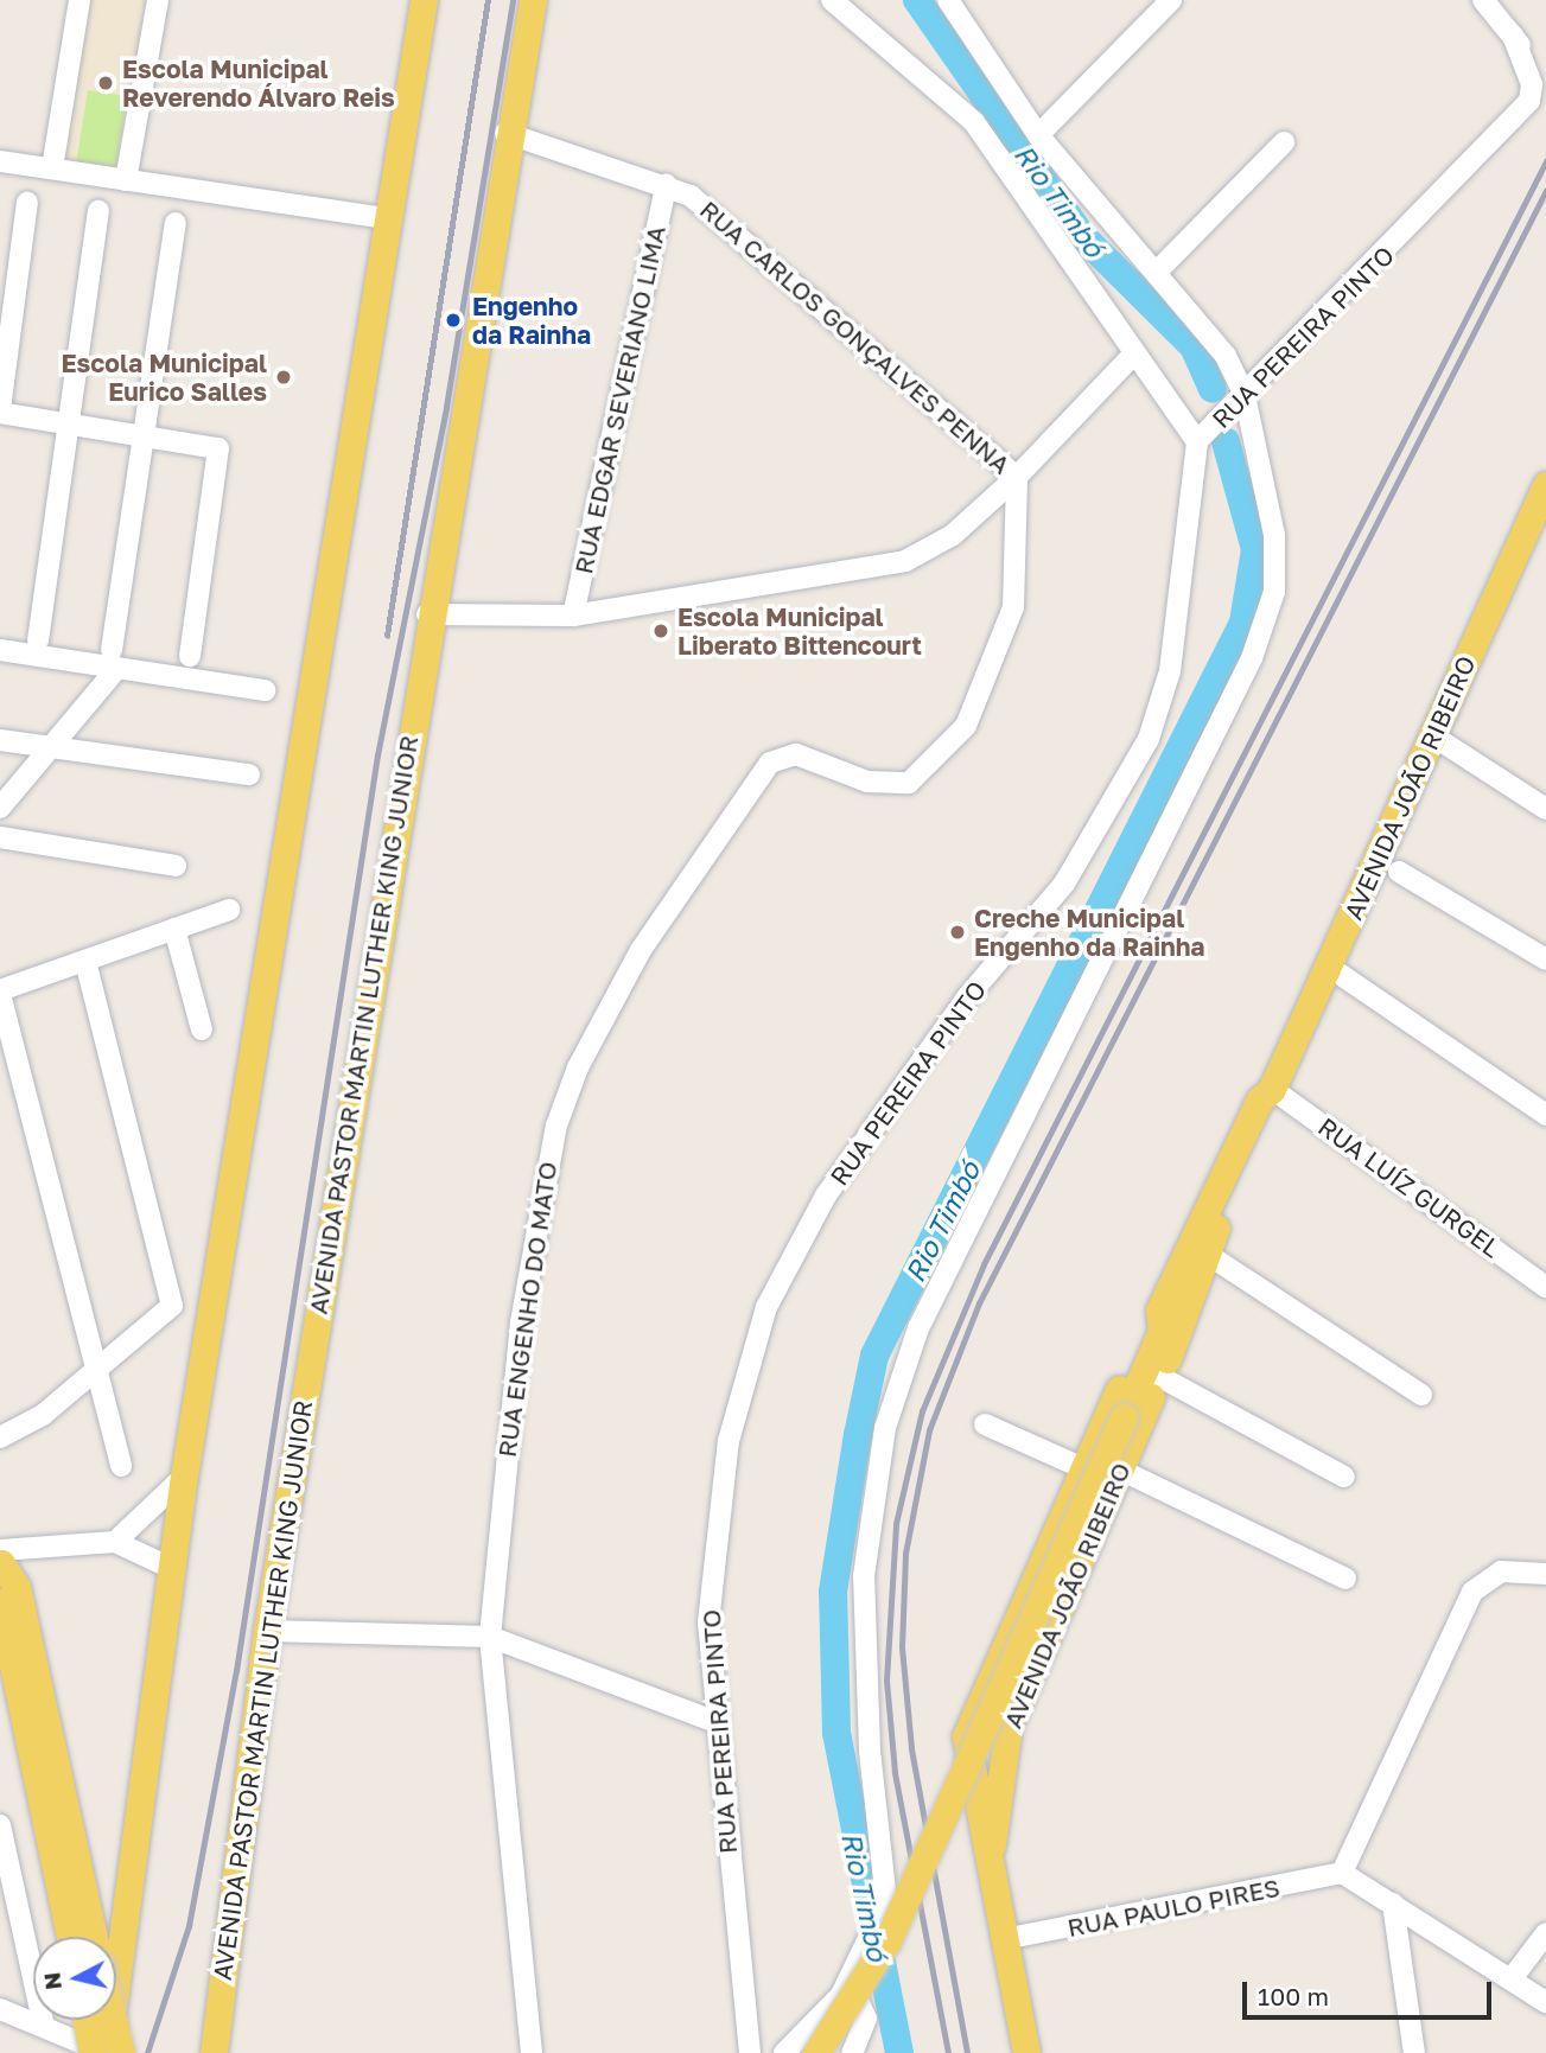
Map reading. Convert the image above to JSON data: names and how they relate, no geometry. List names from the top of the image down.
{
  "streets": {
    "main road": ["AVENIDA JOÃO RIBEIRO", "AVENIDA PASTOR MARTIN LUTHER KING JUNIOR"],
    "street": [
      "RUA CARLOS GONÇALVES PENNA",
      "RUA PEREIRA PINTO",
      "RUA EDGAR SEVERIANO LIMA",
      "RUA LUÍZ GURGEL",
      "RUA ENGENHO DO MATO",
      "RUA PAULO PIRES"
    ]
  },
  "crossings": [
    ["RUA CARLOS GONÇALVES PENNA", "RUA EDGAR SEVERIANO LIMA"],
    ["RUA CARLOS GONÇALVES PENNA", "AVENIDA PASTOR MARTIN LUTHER KING JUNIOR"],
    ["RUA CARLOS GONÇALVES PENNA", "RUA ENGENHO DO MATO"],
    ["AVENIDA JOÃO RIBEIRO", "RUA LUÍZ GURGEL"]
  ],
  "water": ["Rio Timbó"],
  "places": [
    "Escola Municipal Reverendo Álvaro Reis",
    "Engenho da Rainha",
    "Escola Municipal Eurico Salles",
    "Escola Municipal Liberato Bittencourt",
    "Creche Municipal Engenho da Rainha"
  ],
  "scale_bar": "100 m",
  "north": "left"
}
